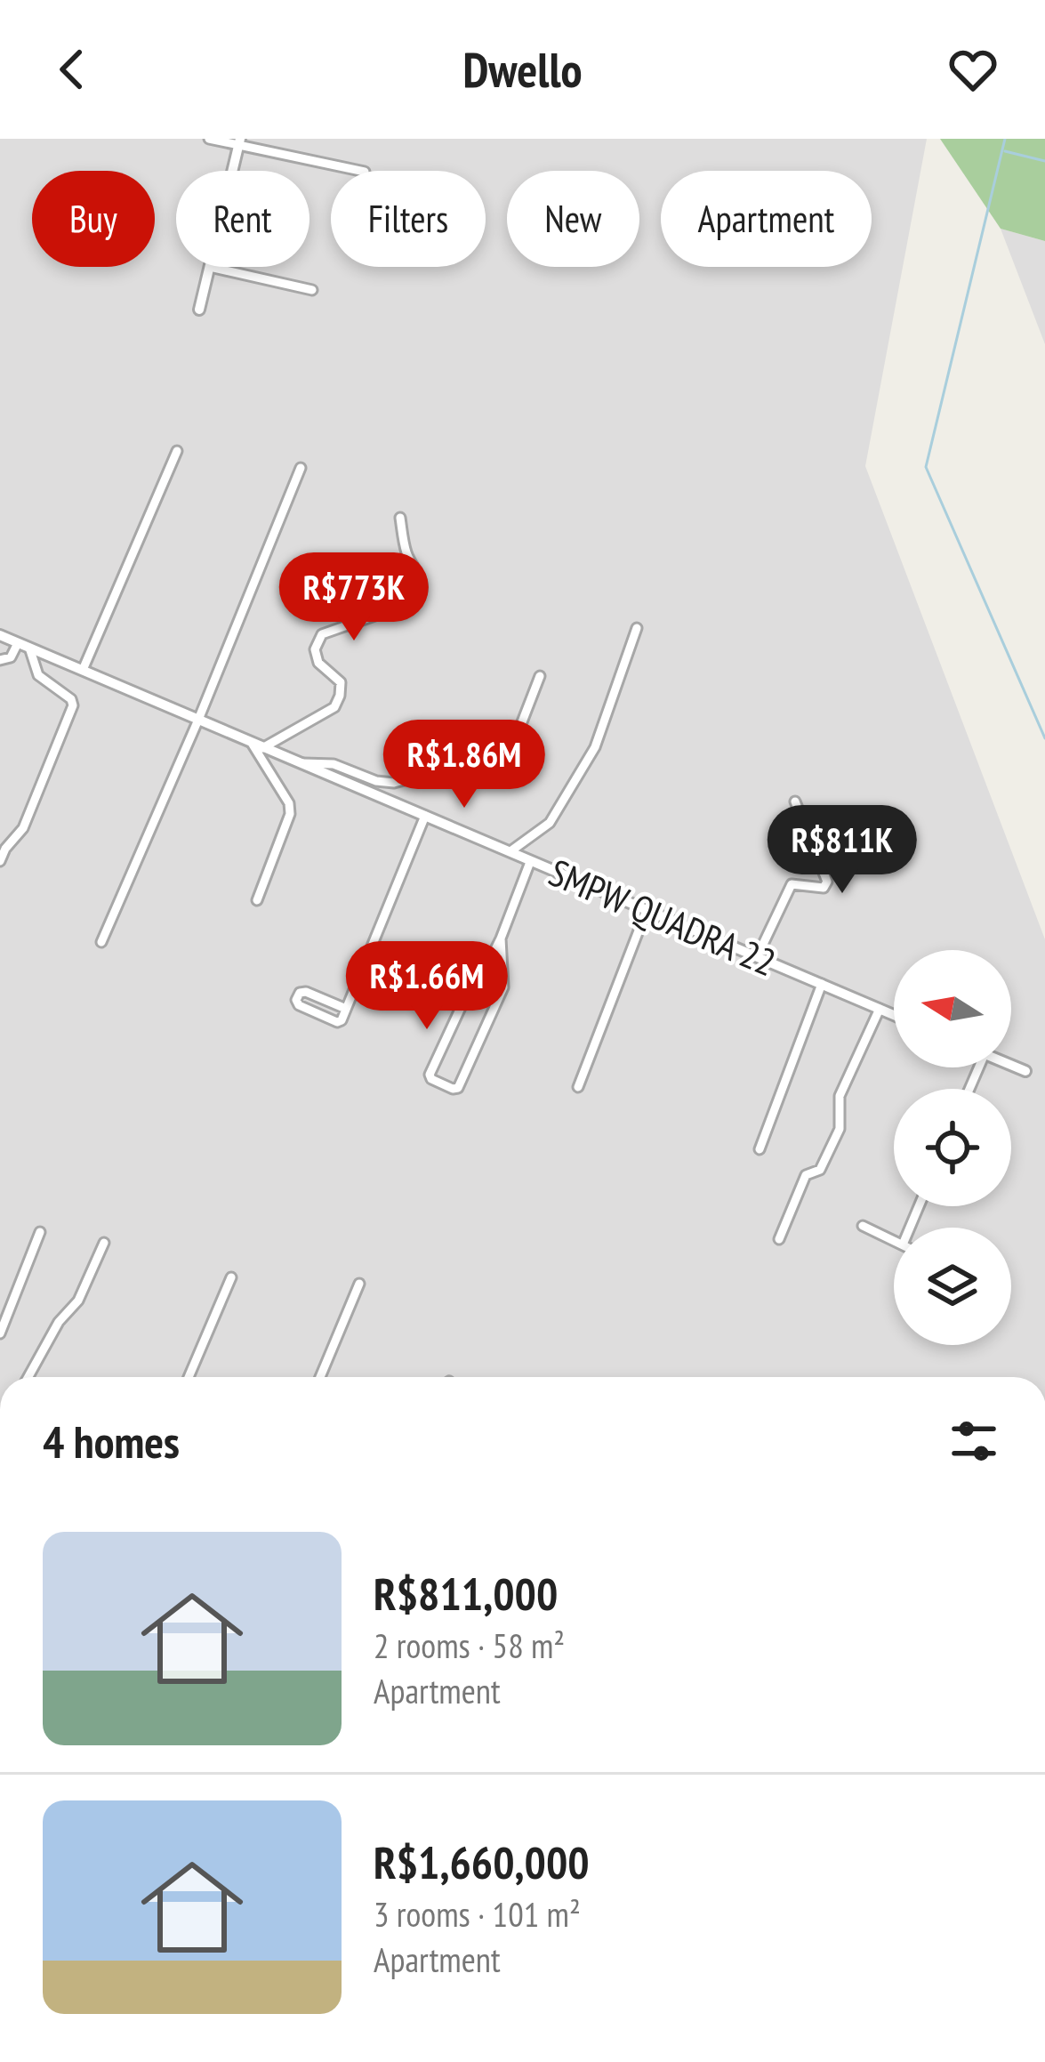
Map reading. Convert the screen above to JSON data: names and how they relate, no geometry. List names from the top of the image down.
{
  "streets": {
    "street": ["SMPW QUADRA 22"]
  },
  "north": "left",
  "page": {
    "header": "Dwello",
    "chip": [
      "Buy",
      "Rent",
      "Filters",
      "New",
      "Apartment"
    ],
    "price": [
      "R$773K",
      "R$1.86M",
      "R$811K",
      "R$1.66M"
    ],
    "heading": "4 homes",
    "list": [
      {
        "name": "R$811,000",
        "note": "2 rooms · 58 m² · Apartment"
      },
      {
        "name": "R$1,660,000",
        "note": "3 rooms · 101 m² · Apartment"
      }
    ]
  }
}
